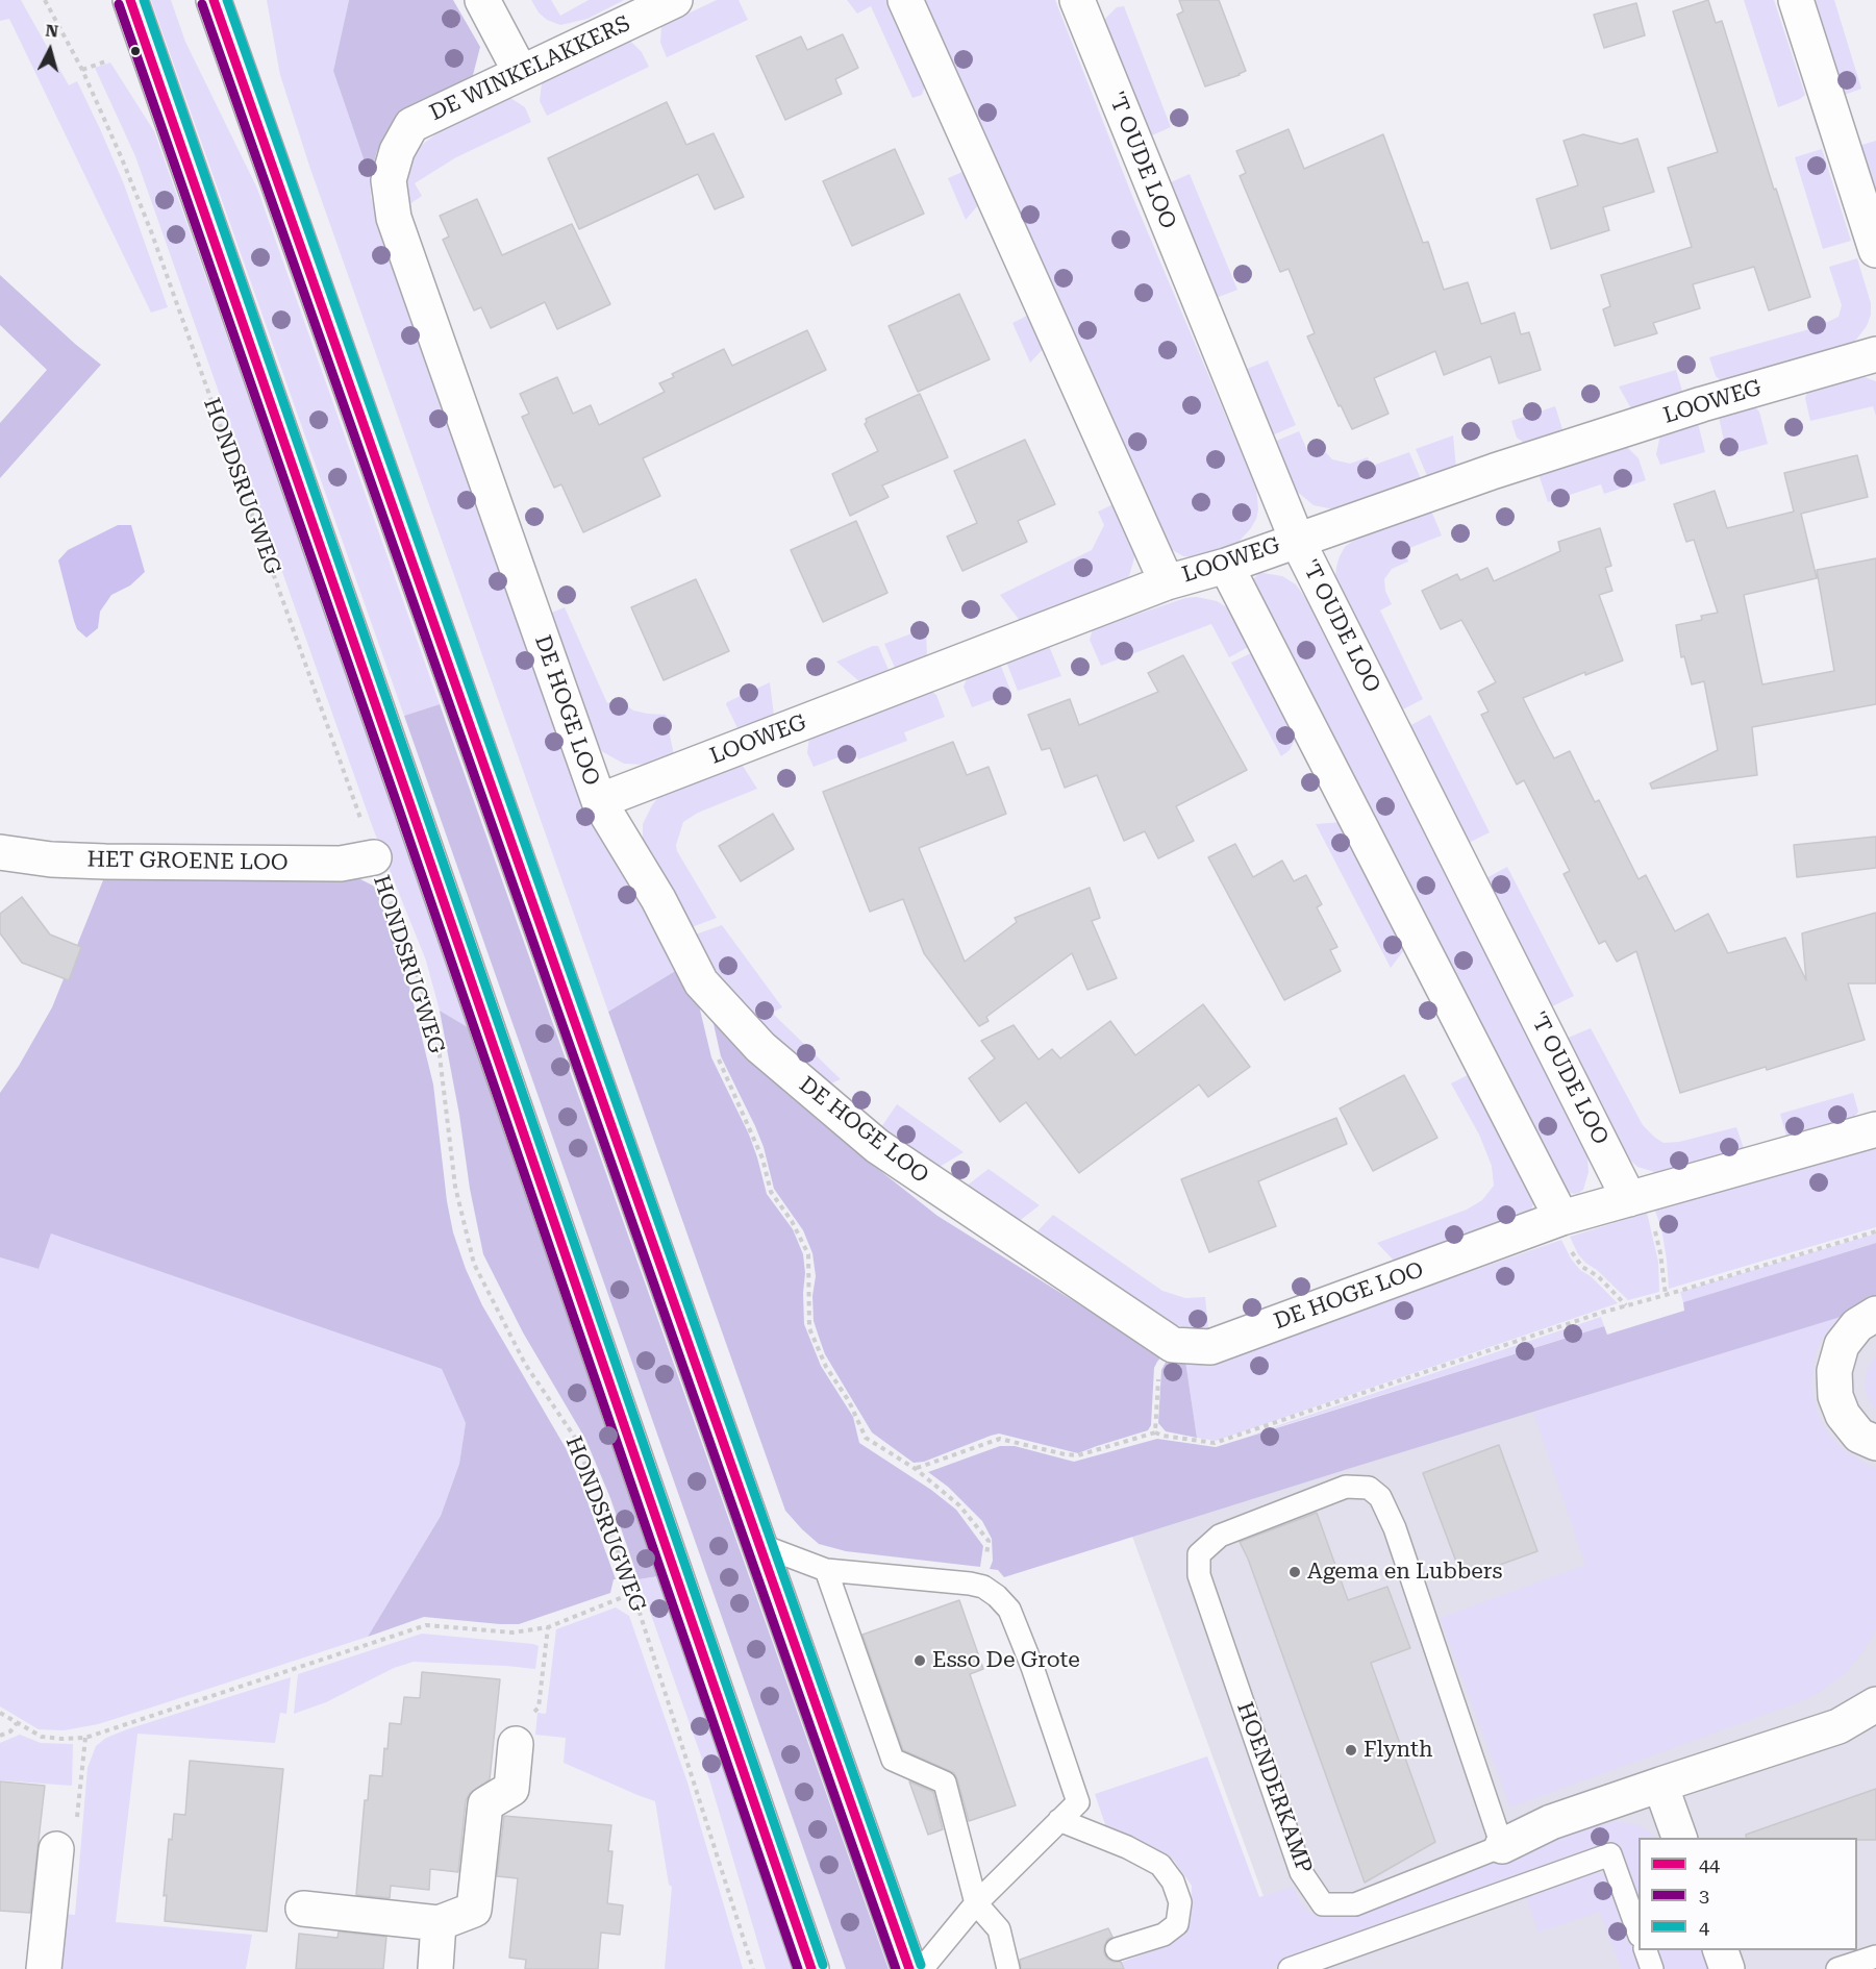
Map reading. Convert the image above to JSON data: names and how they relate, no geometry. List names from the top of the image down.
{
  "streets": {
    "street": [
      "DE WINKELAKKERS",
      "'T OUDE LOO",
      "LOOWEG",
      "DE HOGE LOO",
      "HET GROENE LOO",
      "HOENDERKAMP"
    ],
    "path": ["HONDSRUGWEG"]
  },
  "crossings": [
    ["DE WINKELAKKERS", "DE HOGE LOO"],
    ["'T OUDE LOO", "LOOWEG"],
    ["'T OUDE LOO", "DE HOGE LOO"],
    ["LOOWEG", "DE HOGE LOO"],
    ["HONDSRUGWEG", "HET GROENE LOO"]
  ],
  "places": ["Agema en Lubbers", "Esso De Grote", "Flynth"],
  "lines": ["transit line 44", "transit line 4", "transit line 3"],
  "legend": ["44", "3", "4"],
  "north": "top"
}
